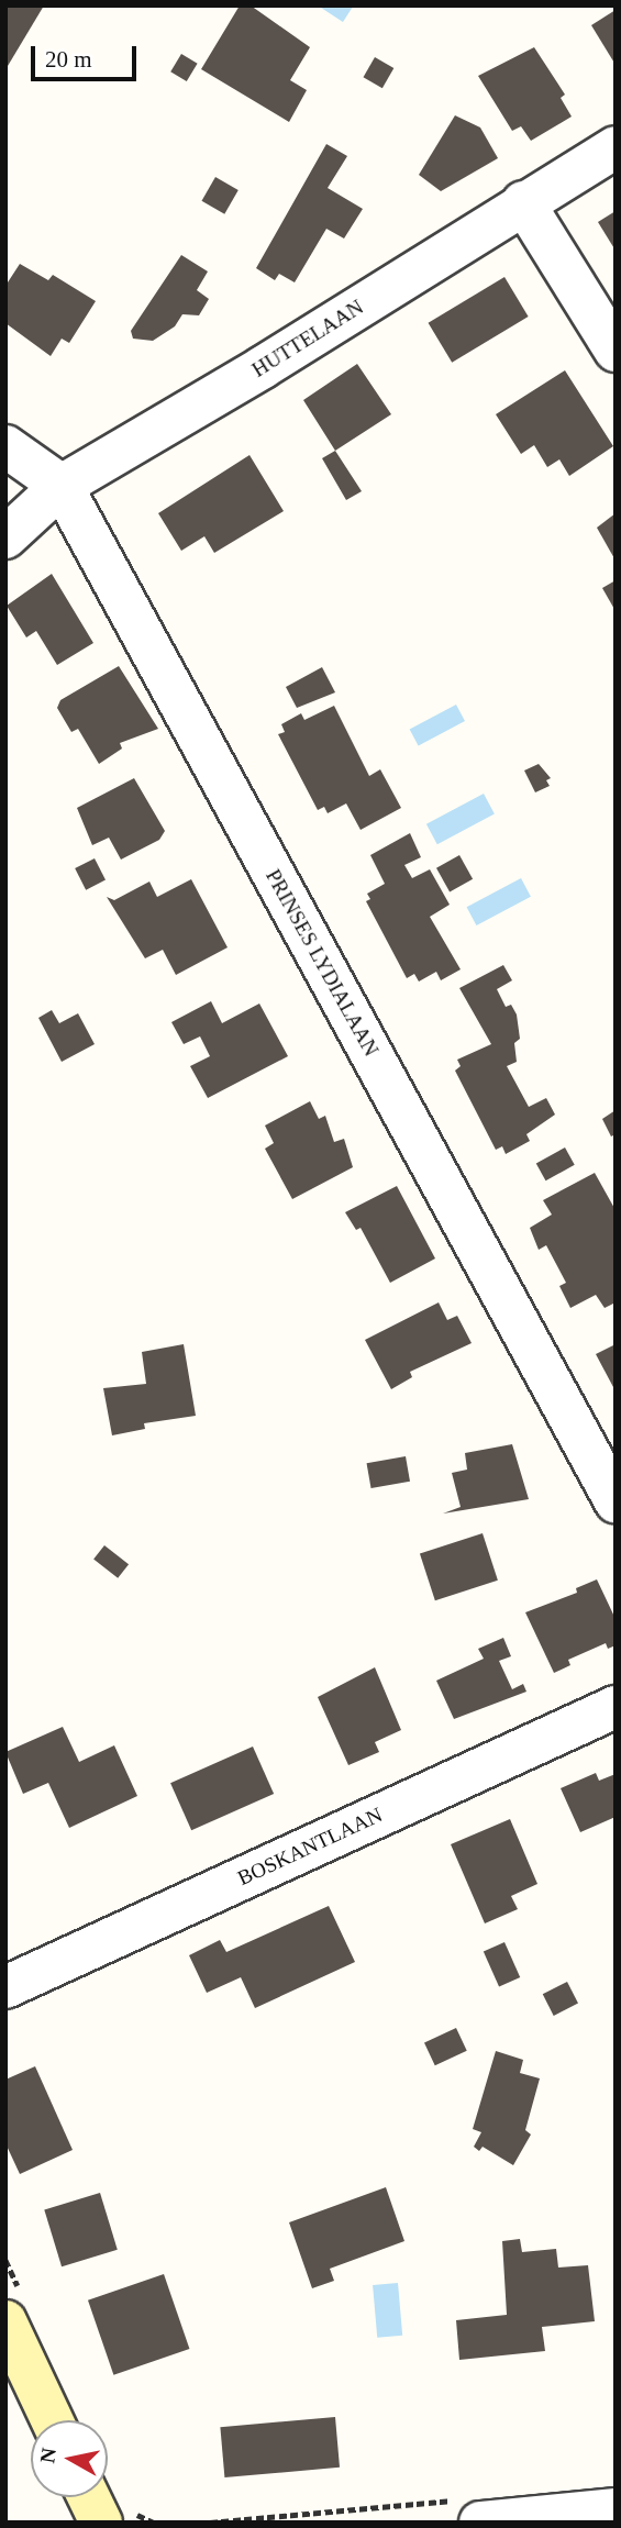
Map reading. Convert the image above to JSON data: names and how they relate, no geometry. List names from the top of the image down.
{
  "streets": {
    "street": ["HUTTELAAN", "PRINSES LYDIALAAN", "BOSKANTLAAN"]
  },
  "crossings": [
    ["HUTTELAAN", "PRINSES LYDIALAAN"]
  ],
  "scale_bar": "20 m",
  "north": "left"
}
